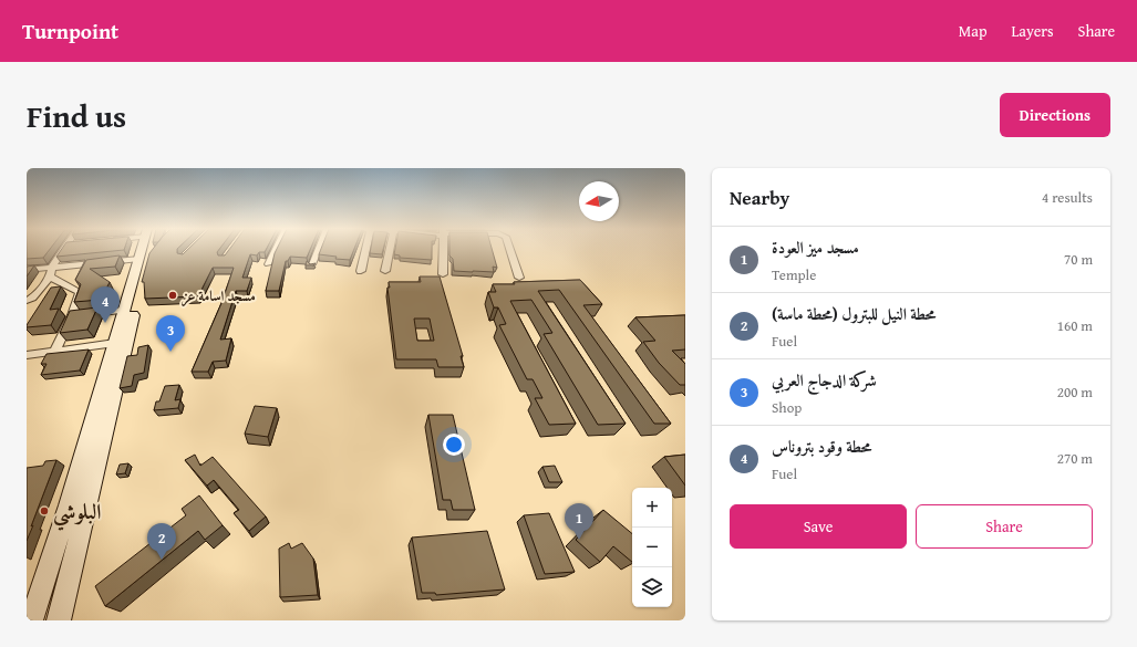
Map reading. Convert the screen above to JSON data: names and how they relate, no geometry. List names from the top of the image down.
{
  "places": ["مسجد اسامة عز", "البلوشي"],
  "north": "left",
  "page": {
    "header": "Turnpoint",
    "nav": ["Map", "Layers", "Share"],
    "title": "Find us",
    "buttons": [
      "Directions",
      ["Save", "Share"]
    ],
    "heading": ["Nearby", "4 results"],
    "list": [
      {
        "mark": "1",
        "name": "مسجد ميز العودة",
        "note": "Temple",
        "value": "70 m"
      },
      {
        "mark": "2",
        "name": "محطة النيل للبترول (محطة ماسة)",
        "note": "Fuel",
        "value": "160 m"
      },
      {
        "mark": "3",
        "name": "شركة الدجاج العربي",
        "note": "Shop",
        "value": "200 m"
      },
      {
        "mark": "4",
        "name": "محطة وقود بتروناس",
        "note": "Fuel",
        "value": "270 m"
      }
    ],
    "pins": [
      "4",
      "3",
      "1",
      "2"
    ],
    "map_buttons": ["+", "−"]
  }
}
